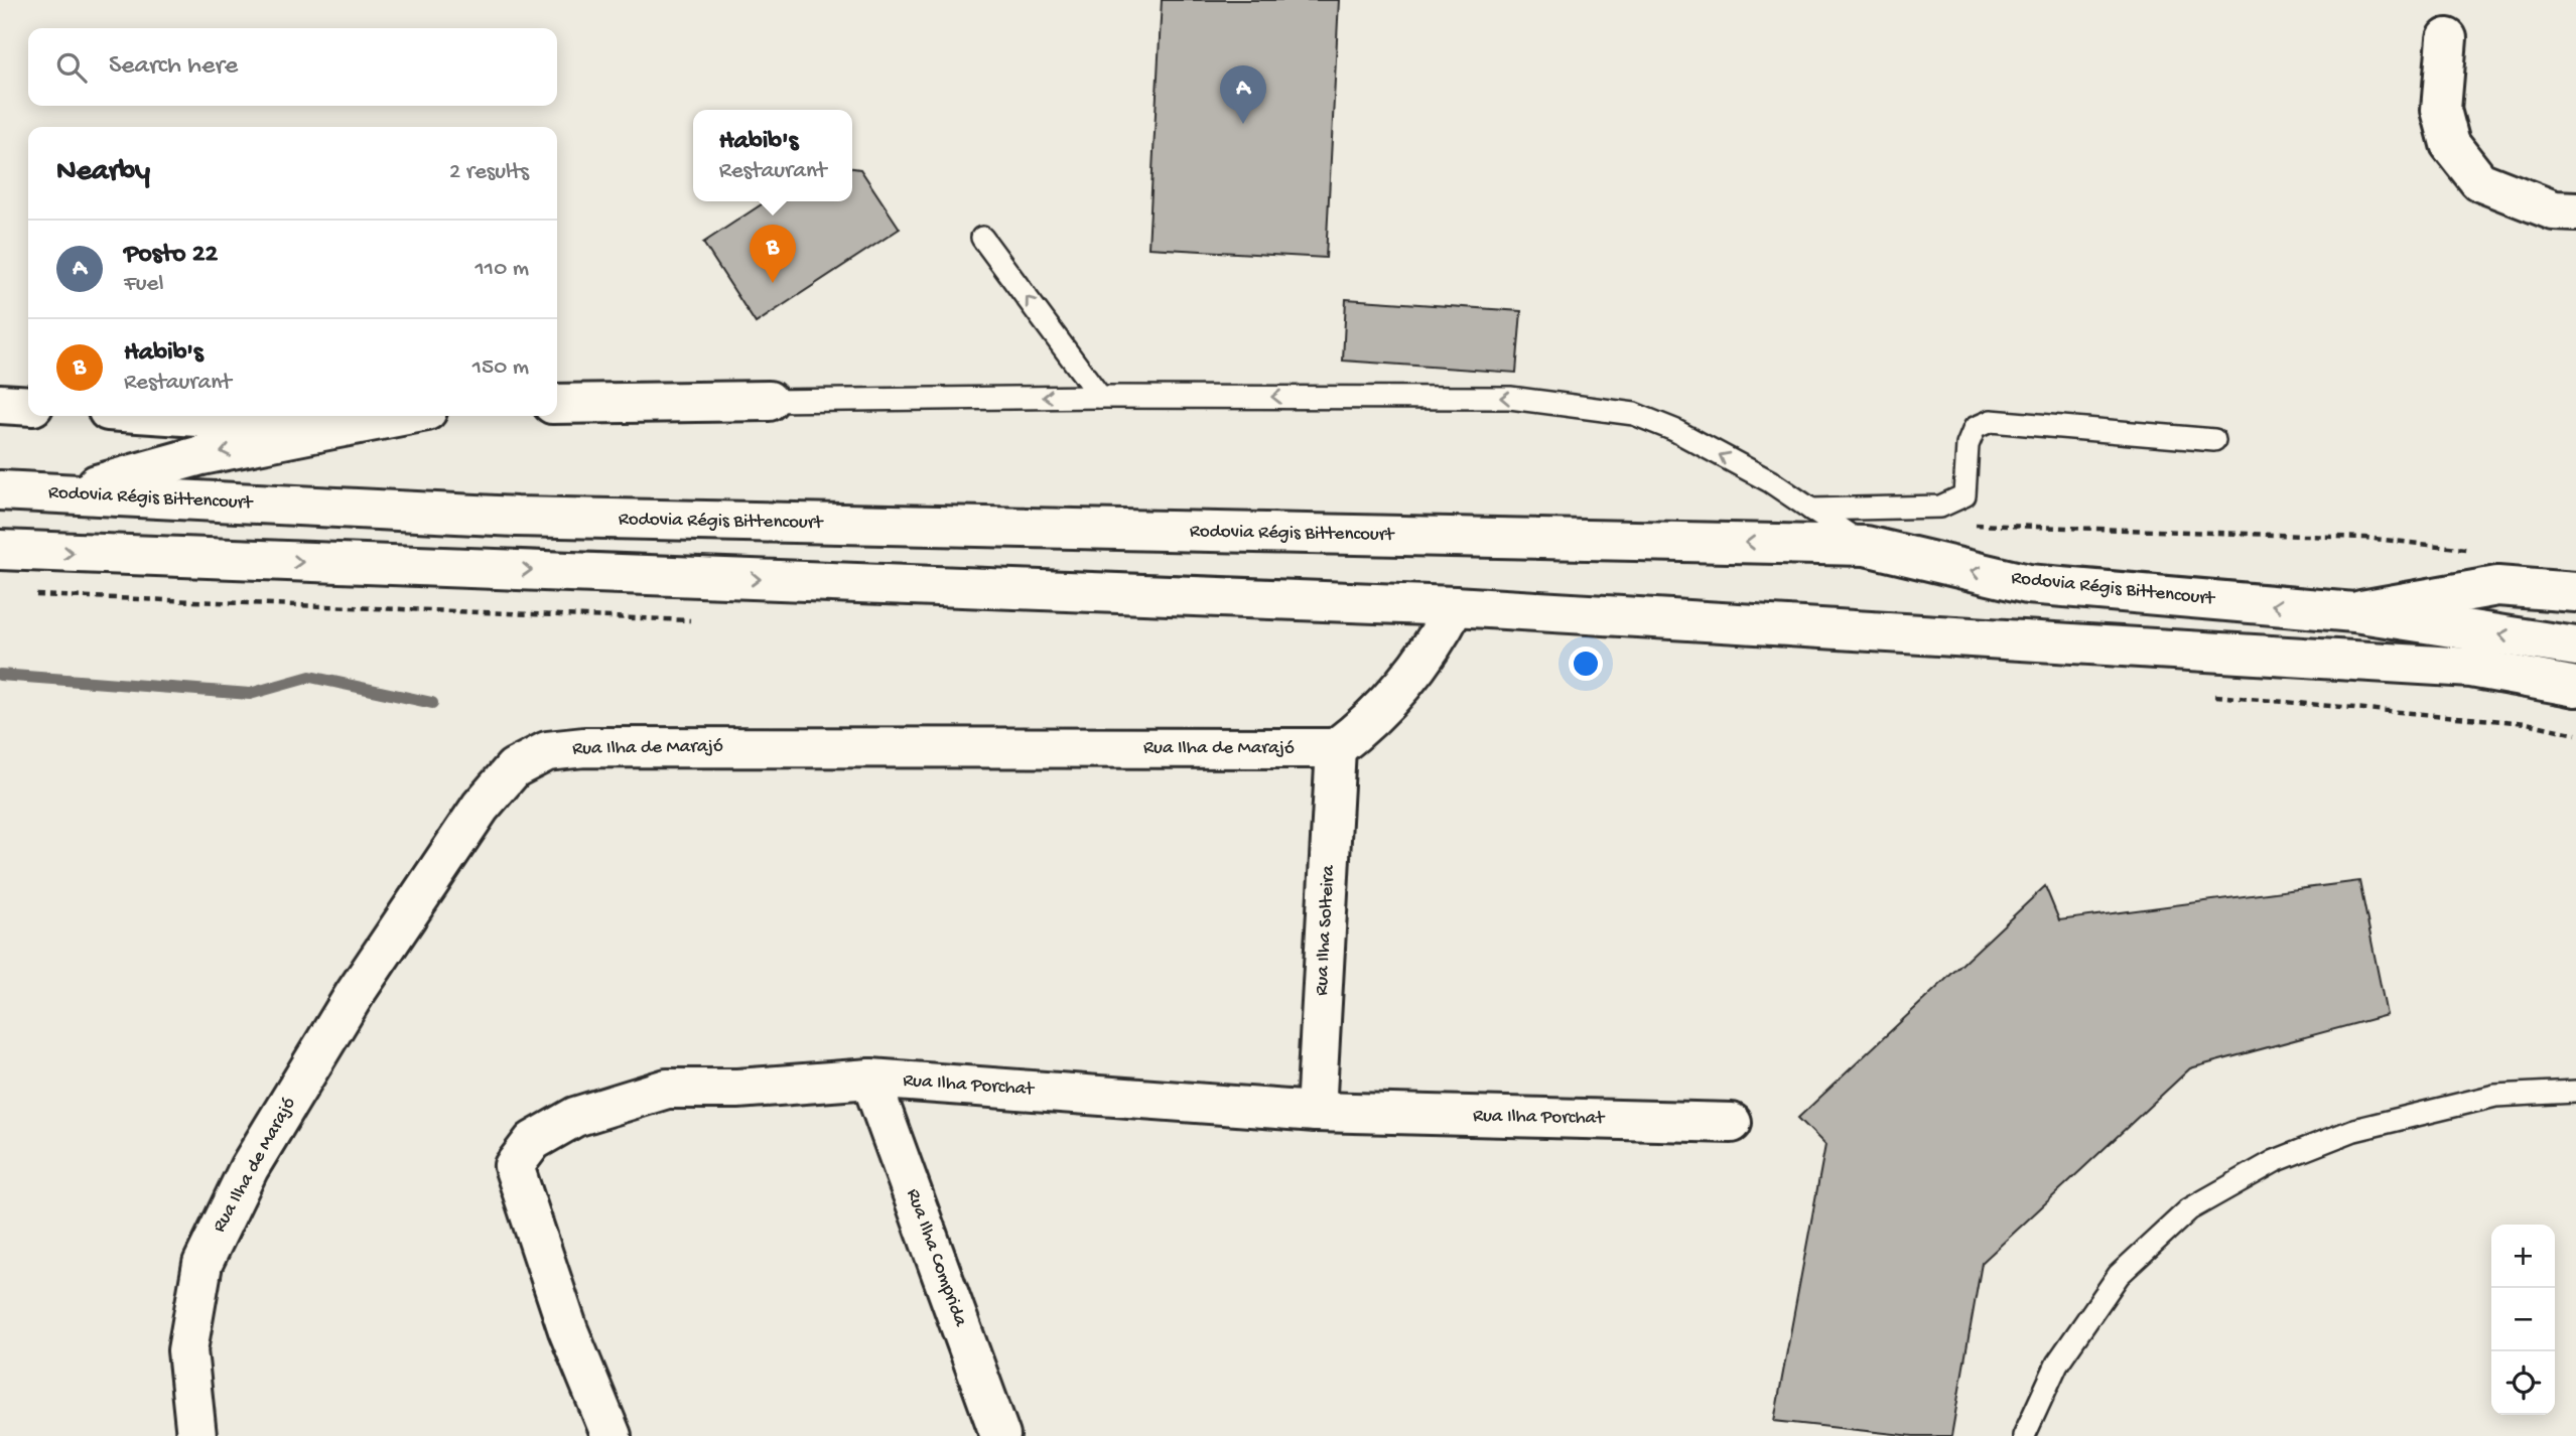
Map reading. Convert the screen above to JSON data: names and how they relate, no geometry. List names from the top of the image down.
{
  "streets": {
    "main road": [
      "Rodovia Régis Bittencourt",
      "Rua Ilha de Marajó",
      "Rua Ilha Solteira",
      "Rua Ilha Porchat",
      "Rua Ilha Comprida"
    ]
  },
  "crossings": [
    ["Rua Ilha de Marajó", "Rua Ilha Solteira"],
    ["Rua Ilha Solteira", "Rua Ilha Porchat"],
    ["Rua Ilha Porchat", "Rua Ilha Comprida"]
  ],
  "page": {
    "search": "Search here",
    "pins": ["A", "B"],
    "popup": ["Habib's", "Restaurant"],
    "heading": ["Nearby", "2 results"],
    "list": [
      {
        "mark": "A",
        "name": "Posto 22",
        "note": "Fuel",
        "value": "110 m"
      },
      {
        "mark": "B",
        "name": "Habib's",
        "note": "Restaurant",
        "value": "150 m"
      }
    ],
    "map_buttons": ["+", "−"]
  }
}
